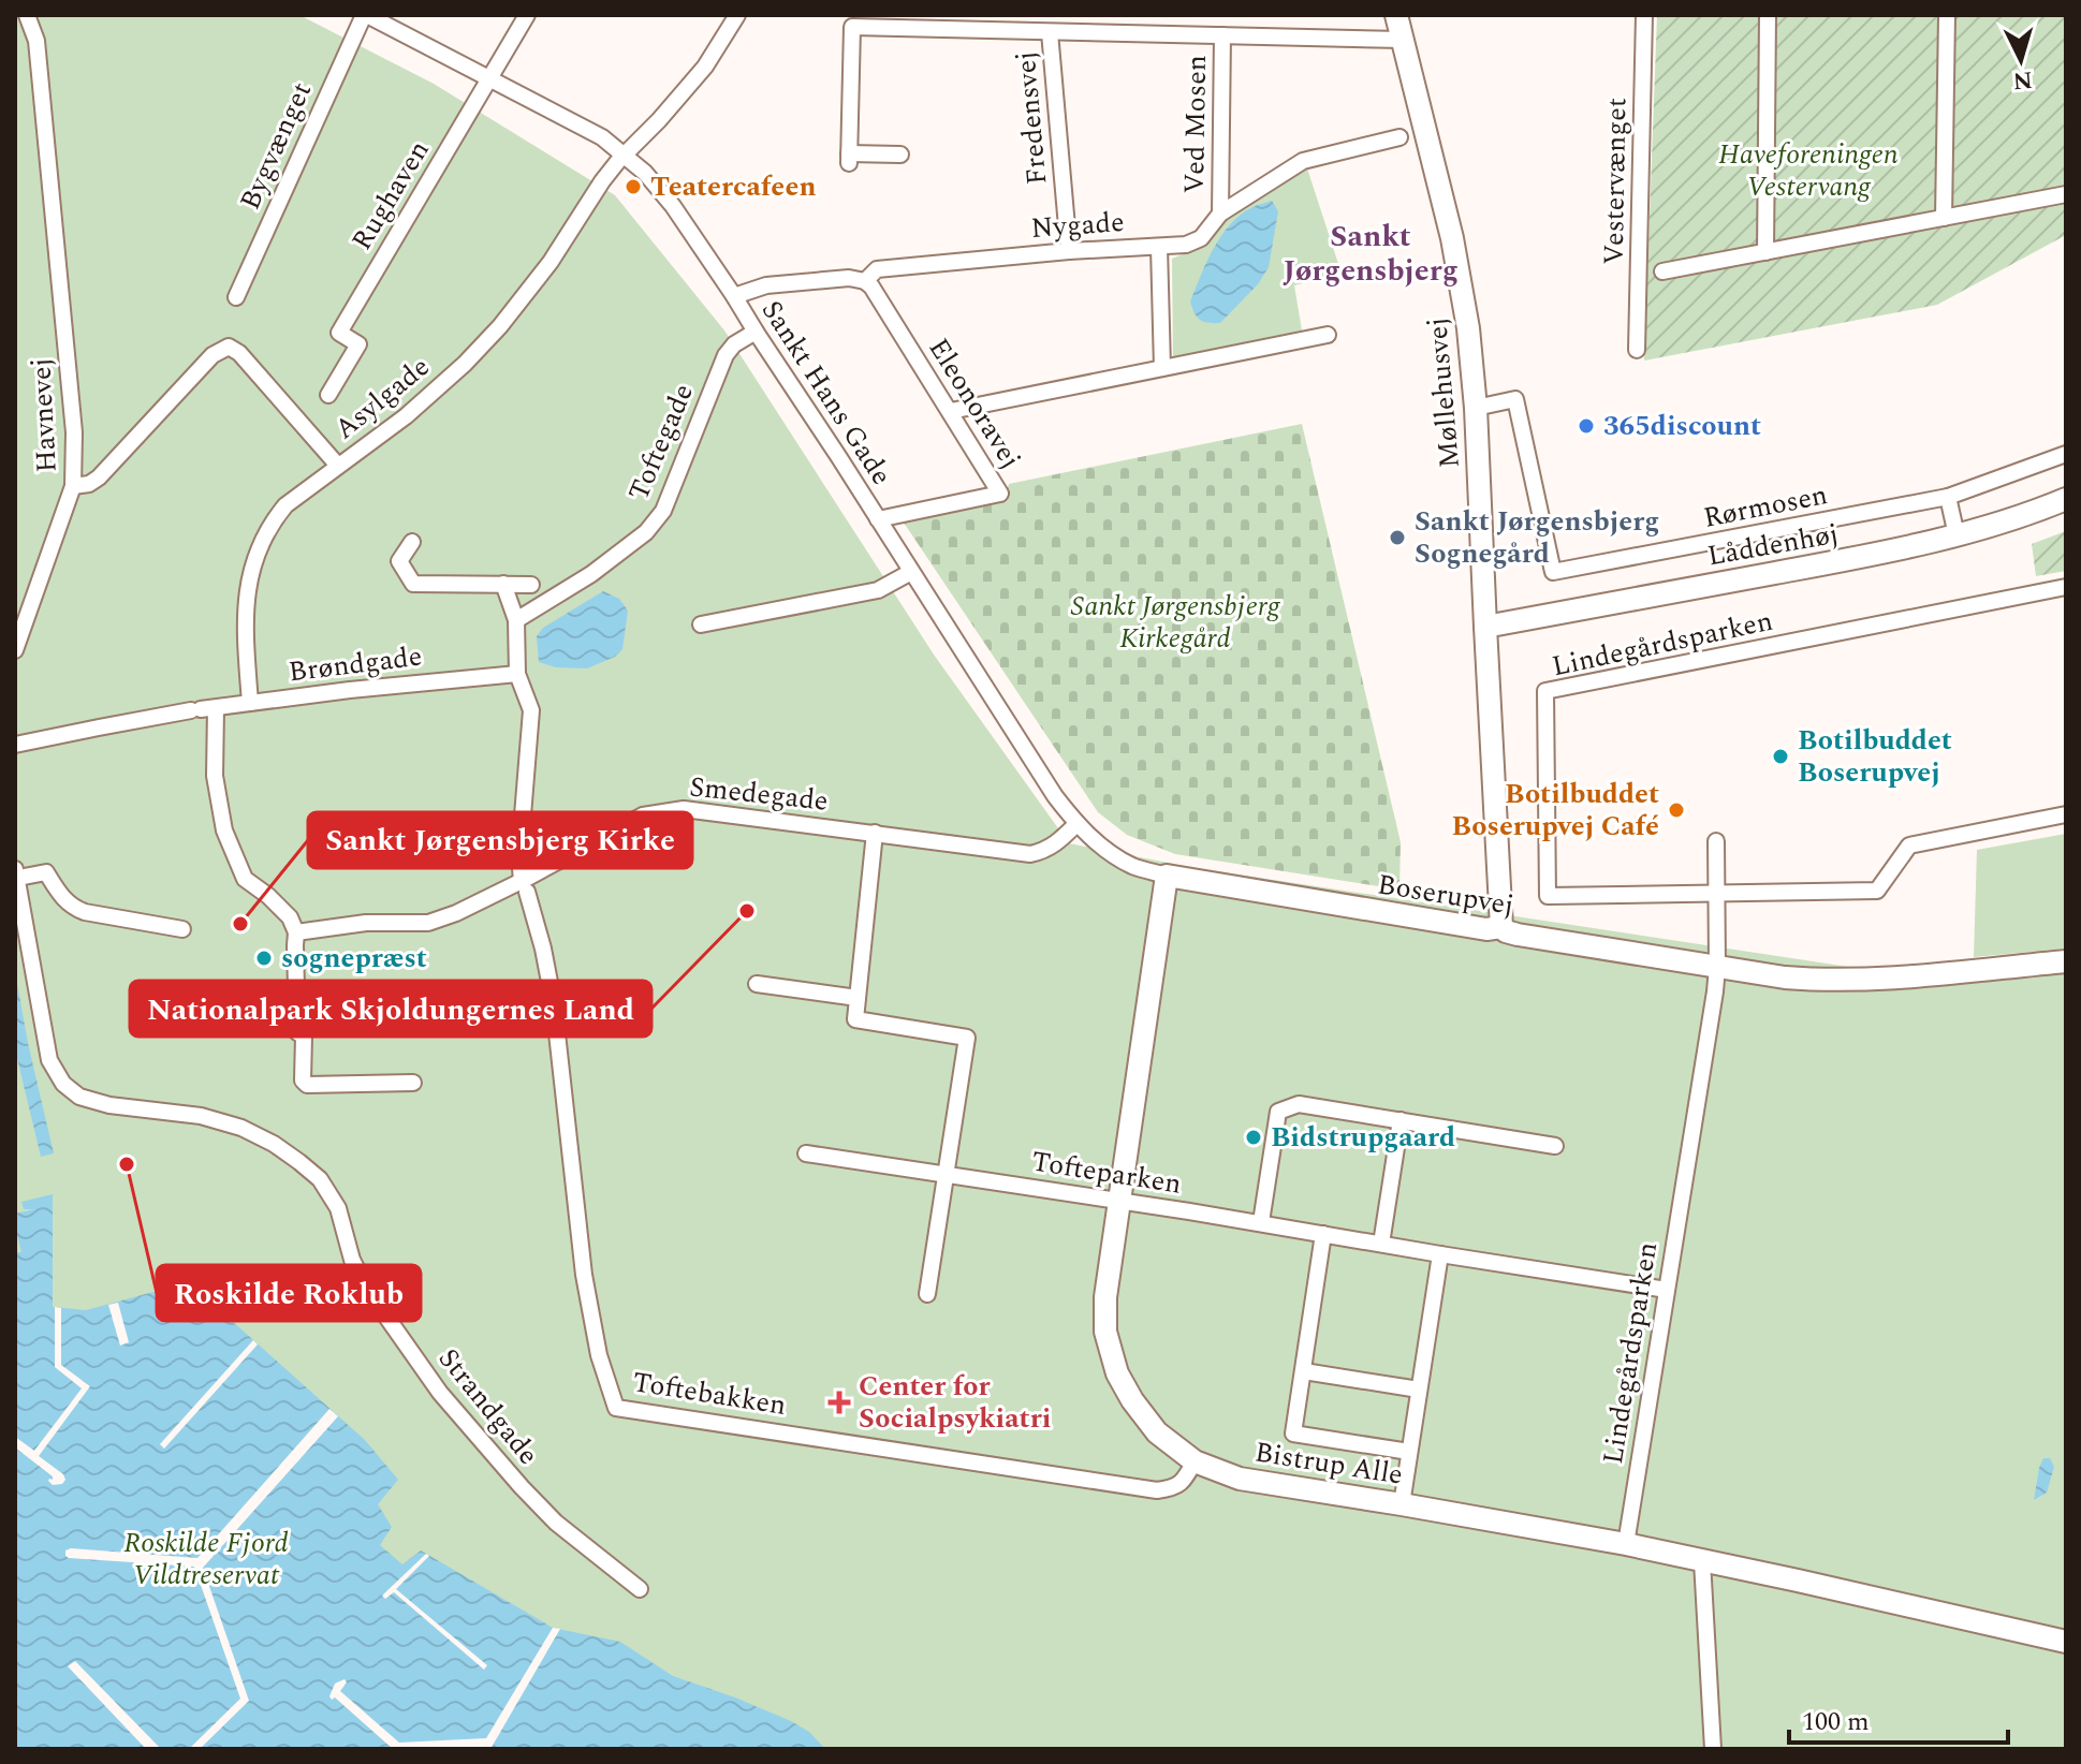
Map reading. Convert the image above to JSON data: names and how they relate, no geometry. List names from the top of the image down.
{
  "streets": {
    "street": [
      "Fredensvej",
      "Ved Mosen",
      "Bygvænget",
      "Vestervænget",
      "Rughaven",
      "Nygade",
      "Sankt Hans Gade",
      "Møllehusvej",
      "Asylgade",
      "Eleonoravej",
      "Havnevej",
      "Toftegade",
      "Rørmosen",
      "Låddenhøj",
      "Lindegårdsparken",
      "Brøndgade",
      "Smedegade",
      "Boserupvej",
      "Tofteparken",
      "Toftebakken",
      "Strandgade",
      "Bistrup Alle"
    ]
  },
  "crossings": [
    ["Fredensvej", "Nygade"],
    ["Ved Mosen", "Nygade"],
    ["Bygvænget", "Sankt Hans Gade"],
    ["Rughaven", "Sankt Hans Gade"],
    ["Nygade", "Sankt Hans Gade"],
    ["Nygade", "Eleonoravej"],
    ["Sankt Hans Gade", "Asylgade"],
    ["Sankt Hans Gade", "Eleonoravej"],
    ["Sankt Hans Gade", "Toftegade"],
    ["Sankt Hans Gade", "Smedegade"],
    ["Sankt Hans Gade", "Boserupvej"],
    ["Sankt Hans Gade", "Bistrup Alle"],
    ["Møllehusvej", "Rørmosen"],
    ["Møllehusvej", "Låddenhøj"],
    ["Møllehusvej", "Boserupvej"],
    ["Asylgade", "Brøndgade"],
    ["Lindegårdsparken", "Boserupvej"],
    ["Lindegårdsparken", "Tofteparken"],
    ["Lindegårdsparken", "Bistrup Alle"],
    ["Smedegade", "Toftebakken"],
    ["Boserupvej", "Bistrup Alle"],
    ["Tofteparken", "Bistrup Alle"],
    ["Toftebakken", "Bistrup Alle"]
  ],
  "districts": ["Sankt Jørgensbjerg"],
  "parks": ["Haveforeningen Vestervang", "Sankt Jørgensbjerg Kirkegård", "Roskilde Fjord Vildtreservat"],
  "places": {
    "other": [
      "Teatercafeen",
      "365discount",
      "Sankt Jørgensbjerg Sognegård",
      "Botilbuddet Boserupvej",
      "Botilbuddet Boserupvej Café",
      "Nationalpark Skjoldungernes Land",
      "Sankt Jørgensbjerg Kirke",
      "sognepræst",
      "Bidstrupgaard",
      "Roskilde Roklub"
    ],
    "health": ["Center for Socialpsykiatri"]
  },
  "scale_bar": "100 m",
  "north": "bottom"
}
